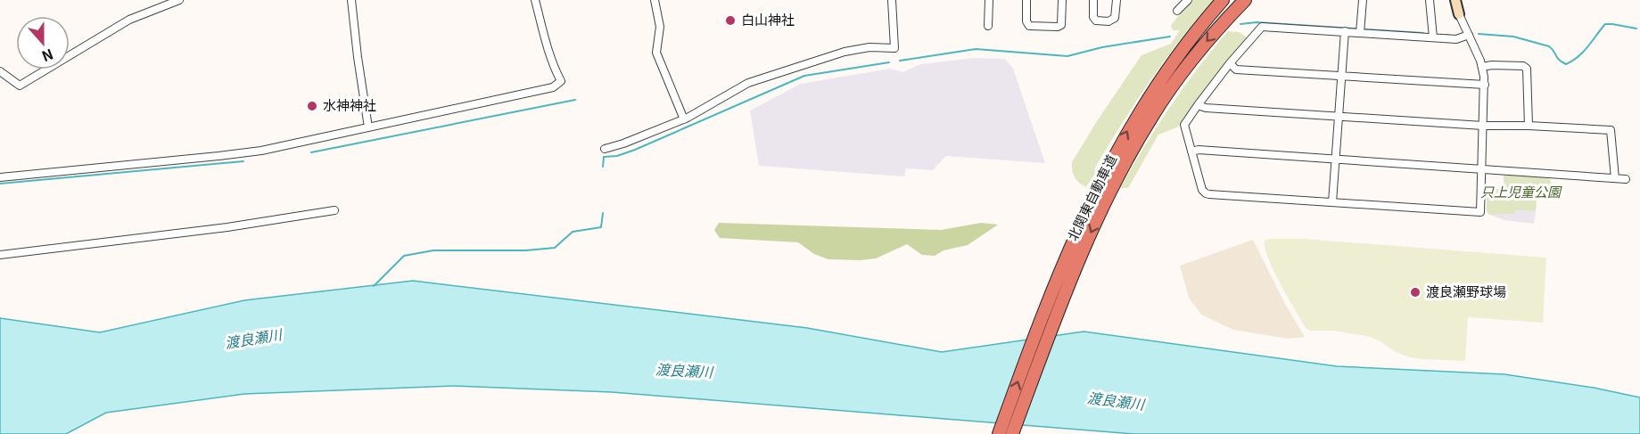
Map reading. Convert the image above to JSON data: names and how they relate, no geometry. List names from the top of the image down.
{
  "streets": {
    "highway": ["北関東自動車道"]
  },
  "water": ["渡良瀬川"],
  "parks": ["只上児童公園"],
  "places": ["白山神社", "水神神社", "渡良瀬野球場"],
  "north": "bottom"
}
